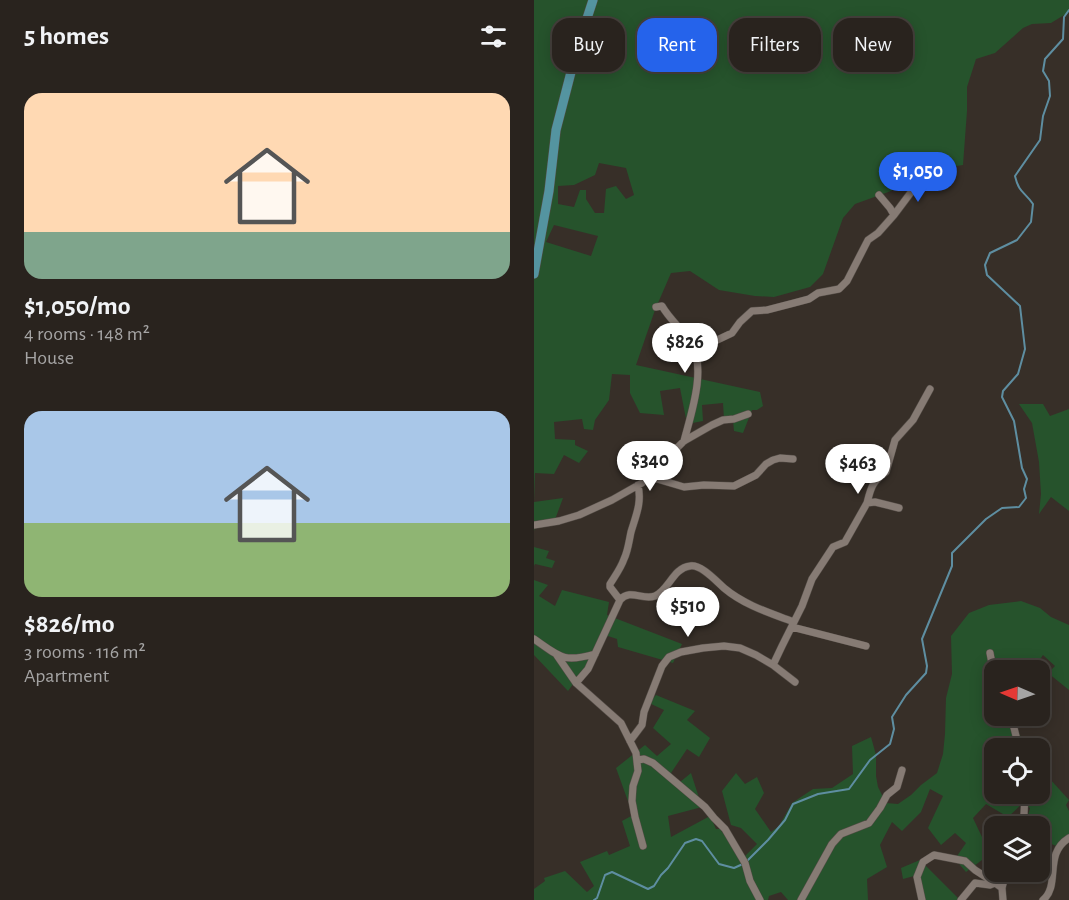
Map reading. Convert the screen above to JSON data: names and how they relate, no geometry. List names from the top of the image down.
{
  "north": "left",
  "page": {
    "heading": "5 homes",
    "chip": [
      "Buy",
      "Rent",
      "Filters",
      "New"
    ],
    "list": [
      {
        "name": "$1,050/mo",
        "note": "4 rooms · 148 m² · House"
      },
      {
        "name": "$826/mo",
        "note": "3 rooms · 116 m² · Apartment"
      }
    ],
    "price": [
      "$1,050",
      "$826",
      "$340",
      "$463",
      "$510"
    ]
  }
}
